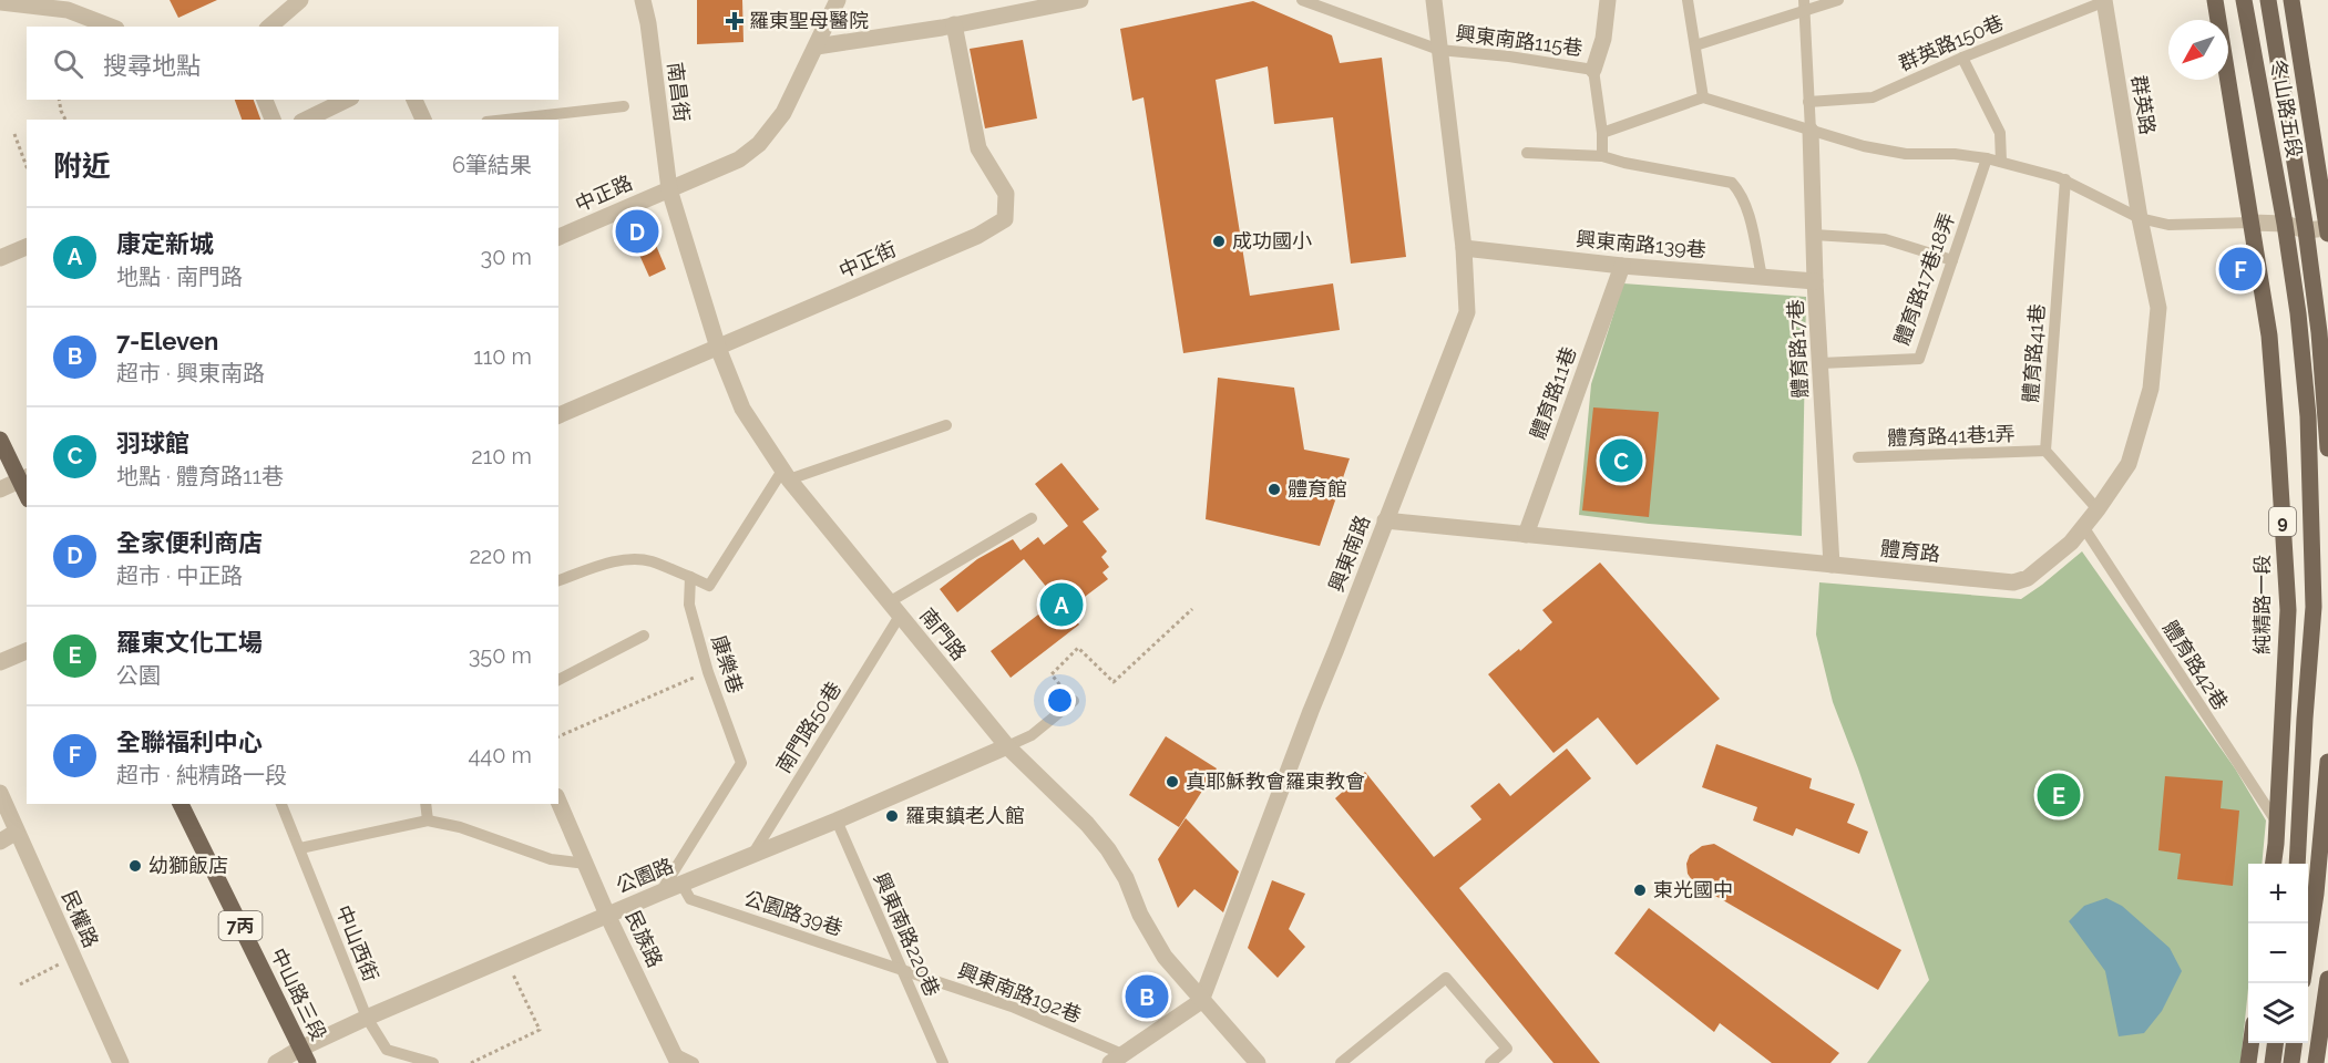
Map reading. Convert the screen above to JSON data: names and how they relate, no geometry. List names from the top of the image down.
{
  "streets": {
    "main road": [
      "冬山路五段",
      "9",
      "純精路一段",
      "7丙",
      "中山路三段"
    ],
    "street": [
      "南昌街",
      "群英路",
      "中正路",
      "興東南路139巷",
      "中正街",
      "體育路17巷",
      "體育路11巷",
      "體育路",
      "興東南路",
      "南門路",
      "公園路",
      "民權路",
      "民族路"
    ],
    "lane": [
      "興東南路115巷",
      "群英路150巷",
      "體育路17巷18弄",
      "體育路41巷",
      "體育路41巷1弄",
      "康樂巷",
      "體育路42巷",
      "南門路50巷",
      "公園路39巷",
      "興東南路220巷",
      "中山西街",
      "興東南路192巷"
    ]
  },
  "crossings": [
    ["興東南路115巷", "興東南路"],
    ["群英路150巷", "群英路"],
    ["南昌街", "中正路"],
    ["南昌街", "南門路"],
    ["群英路", "體育路"],
    ["冬山路五段", "9"],
    ["中正路", "南門路"],
    ["興東南路139巷", "體育路17巷"],
    ["興東南路139巷", "體育路11巷"],
    ["興東南路139巷", "興東南路"],
    ["中正街", "南門路"],
    ["體育路17巷18弄", "體育路17巷"],
    ["體育路17巷", "體育路"],
    ["體育路41巷", "體育路41巷1弄"],
    ["體育路11巷", "體育路"],
    ["9", "純精路一段"],
    ["體育路", "興東南路"],
    ["體育路", "體育路42巷"],
    ["興東南路", "南門路"],
    ["純精路一段", "體育路42巷"],
    ["南門路", "南門路50巷"],
    ["南門路", "公園路"],
    ["康樂巷", "公園路"],
    ["南門路50巷", "公園路"],
    ["公園路", "公園路39巷"],
    ["公園路", "興東南路220巷"],
    ["公園路", "民族路"],
    ["公園路", "中山西街"],
    ["公園路", "中山路三段"],
    ["公園路39巷", "興東南路220巷"],
    ["公園路39巷", "興東南路192巷"],
    ["興東南路220巷", "興東南路192巷"]
  ],
  "places": {
    "health": ["羅東聖母醫院"],
    "other": [
      "成功國小",
      "體育館",
      "真耶穌教會羅東教會",
      "羅東鎮老人館",
      "幼獅飯店",
      "東光國中"
    ]
  },
  "north": "bottom left",
  "page": {
    "search": "搜尋地點",
    "heading": ["附近", "6筆結果"],
    "list": [
      {
        "mark": "A",
        "name": "康定新城",
        "note": "地點 · 南門路",
        "value": "30 m"
      },
      {
        "mark": "B",
        "name": "7-Eleven",
        "note": "超市 · 興東南路",
        "value": "110 m"
      },
      {
        "mark": "C",
        "name": "羽球館",
        "note": "地點 · 體育路11巷",
        "value": "210 m"
      },
      {
        "mark": "D",
        "name": "全家便利商店",
        "note": "超市 · 中正路",
        "value": "220 m"
      },
      {
        "mark": "E",
        "name": "羅東文化工場",
        "note": "公園",
        "value": "350 m"
      },
      {
        "mark": "F",
        "name": "全聯福利中心",
        "note": "超市 · 純精路一段",
        "value": "440 m"
      }
    ],
    "pins": [
      "D",
      "F",
      "C",
      "A",
      "E",
      "B"
    ],
    "map_buttons": ["+", "−"]
  }
}
